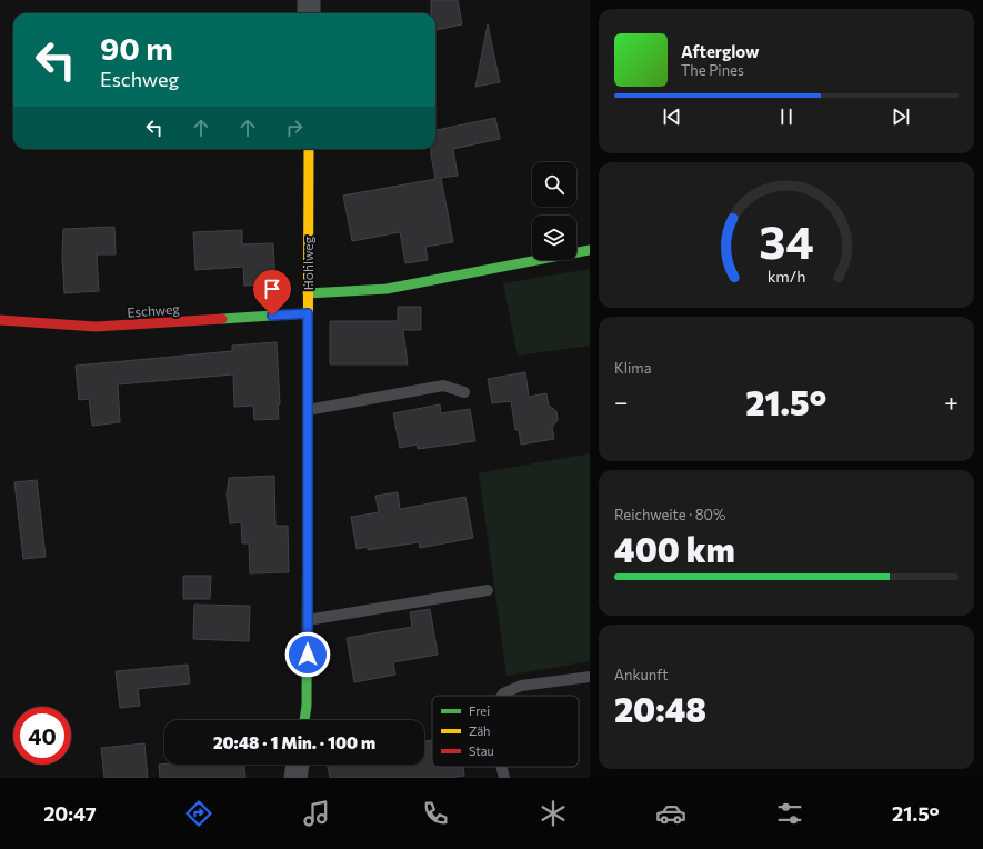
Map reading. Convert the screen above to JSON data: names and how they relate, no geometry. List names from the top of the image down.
{
  "streets": {
    "street": ["Hohlweg", "Eschweg"]
  },
  "crossings": [
    ["Hohlweg", "Eschweg"]
  ],
  "legend": ["Frei", "Zäh", "Stau"],
  "page": {
    "turn": ["90 m", "Eschweg"],
    "song": ["Afterglow", "The Pines"],
    "tile": [
      "Klima",
      ["Reichweite · 80%", "400 km"],
      ["Ankunft", "20:48"]
    ],
    "heat": ["−", "21.5°", "+"],
    "limit": "40",
    "trip": "20:48 · 1 Min. · 100 m",
    "tabs": ["20:47", "21.5°"],
    "gauge": ["34", "km/h"]
  }
}
